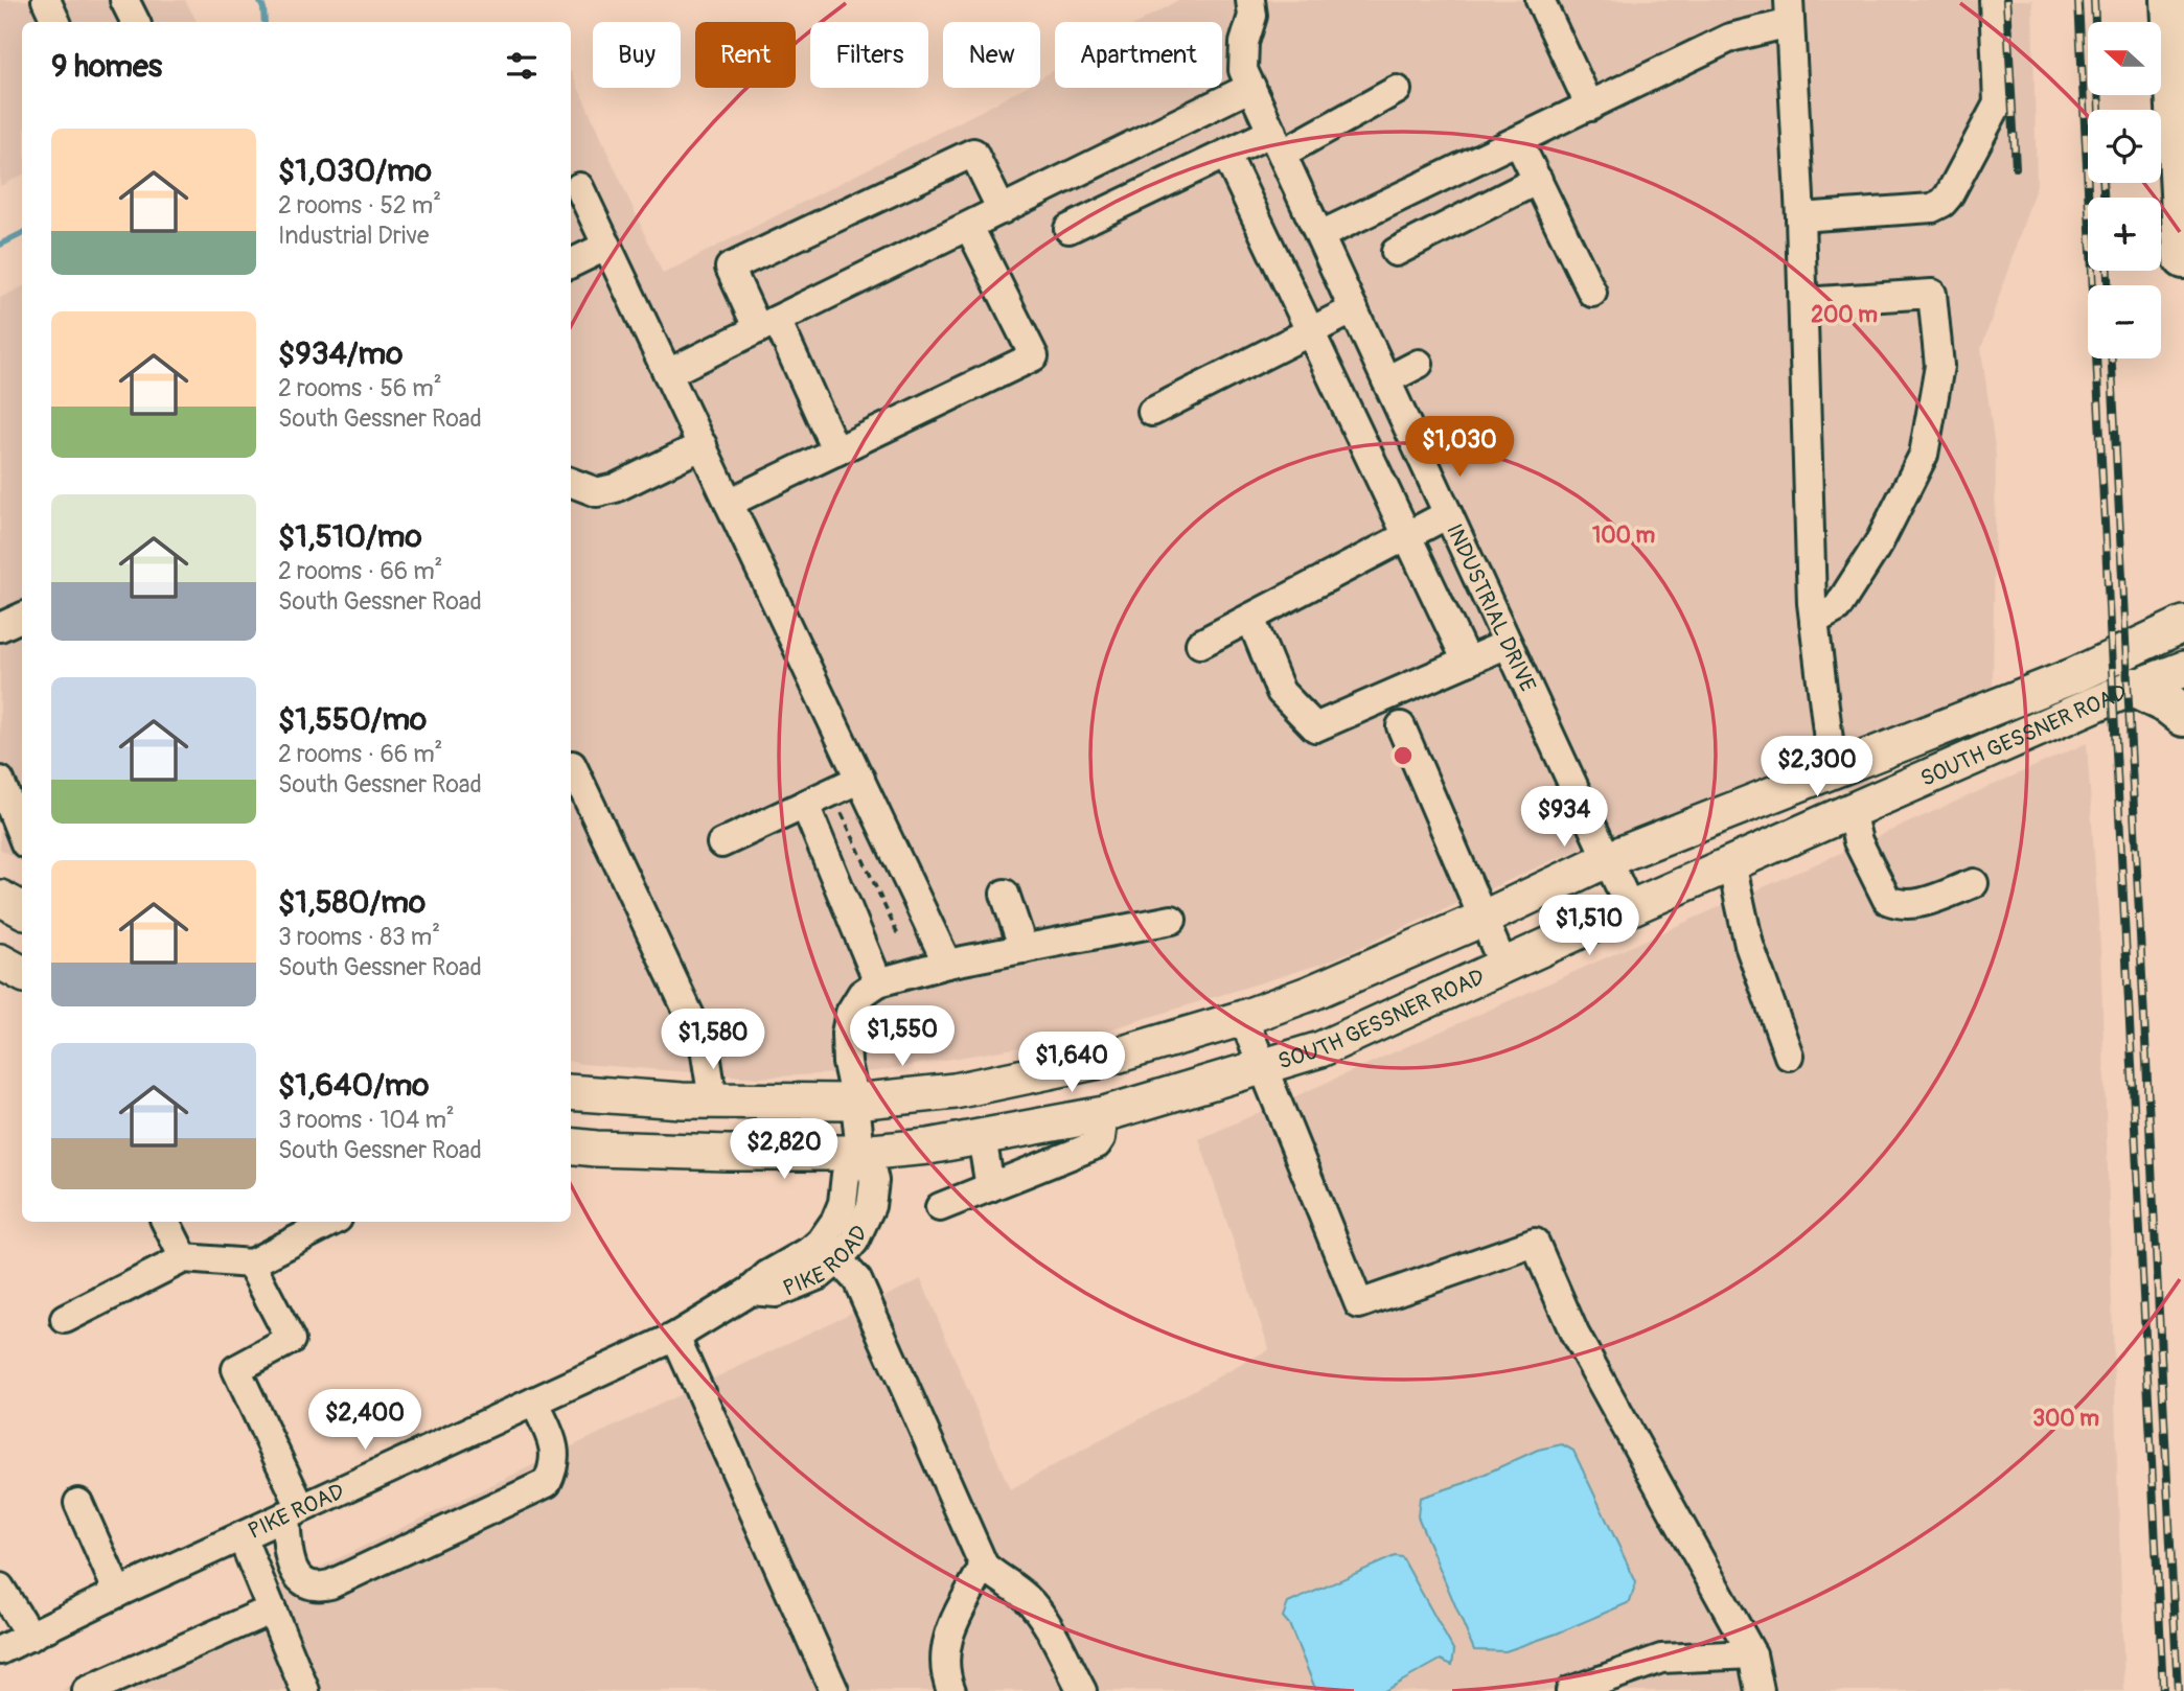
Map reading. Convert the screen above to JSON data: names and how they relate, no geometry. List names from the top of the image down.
{
  "streets": {
    "main road": ["SOUTH GESSNER ROAD"],
    "street": ["INDUSTRIAL DRIVE", "PIKE ROAD"]
  },
  "crossings": [
    ["INDUSTRIAL DRIVE", "SOUTH GESSNER ROAD"],
    ["SOUTH GESSNER ROAD", "PIKE ROAD"]
  ],
  "north": "left",
  "page": {
    "map_buttons": ["+", "−"],
    "chip": [
      "Buy",
      "Rent",
      "Filters",
      "New",
      "Apartment"
    ],
    "heading": "9 homes",
    "list": [
      {
        "name": "$1,030/mo",
        "note": "2 rooms · 52 m² · Industrial Drive"
      },
      {
        "name": "$934/mo",
        "note": "2 rooms · 56 m² · South Gessner Road"
      },
      {
        "name": "$1,510/mo",
        "note": "2 rooms · 66 m² · South Gessner Road"
      },
      {
        "name": "$1,550/mo",
        "note": "2 rooms · 66 m² · South Gessner Road"
      },
      {
        "name": "$1,580/mo",
        "note": "3 rooms · 83 m² · South Gessner Road"
      },
      {
        "name": "$1,640/mo",
        "note": "3 rooms · 104 m² · South Gessner Road"
      }
    ],
    "price": [
      "$1,030",
      "$2,300",
      "$934",
      "$1,510",
      "$1,550",
      "$1,580",
      "$1,640",
      "$2,820",
      "$2,400"
    ]
  },
  "rings": ["200 m", "100 m", "300 m"]
}
